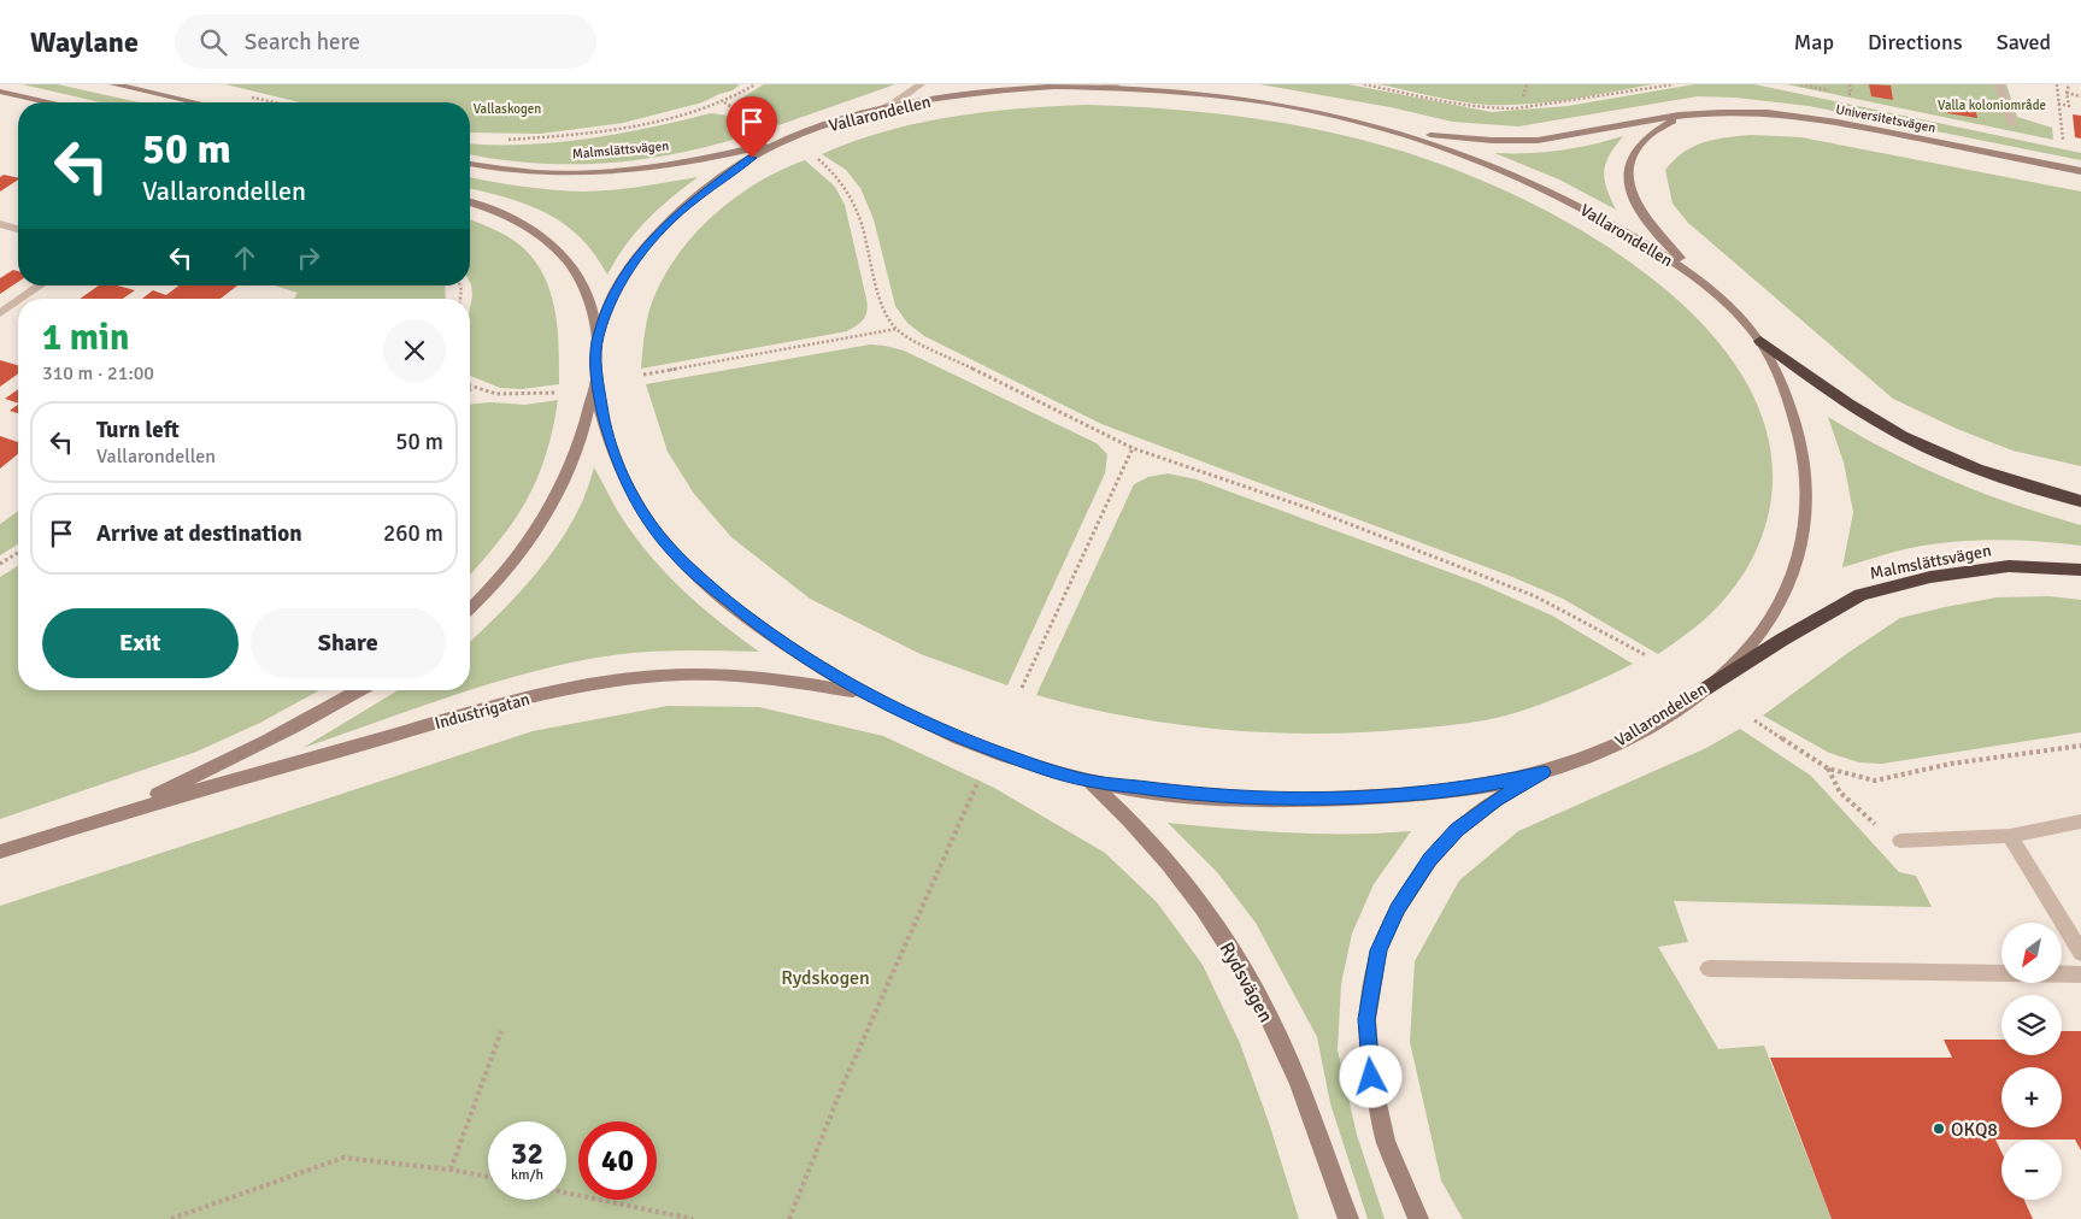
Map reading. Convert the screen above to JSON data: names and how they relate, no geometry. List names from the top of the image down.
{
  "streets": {
    "highway": ["Malmslättsvägen"],
    "main road": [
      "Vallarondellen",
      "Universitetsvägen",
      "Industrigatan",
      "Rydsvägen"
    ]
  },
  "crossings": [
    ["Vallarondellen", "Universitetsvägen"],
    ["Vallarondellen", "Malmslättsvägen"],
    ["Vallarondellen", "Industrigatan"],
    ["Vallarondellen", "Rydsvägen"]
  ],
  "parks": ["Valla koloniområde", "Vallaskogen", "Rydskogen"],
  "places": ["OKQ8"],
  "north": "bottom left",
  "page": {
    "header": "Waylane",
    "search": "Search here",
    "nav": ["Map", "Directions", "Saved"],
    "turn": ["50 m", "Vallarondellen"],
    "heading": ["1 min", "310 m · 21:00"],
    "list": [
      {
        "name": "Turn left",
        "note": "Vallarondellen",
        "value": "50 m"
      },
      {
        "name": "Arrive at destination",
        "value": "260 m"
      }
    ],
    "buttons": ["Exit", "Share"],
    "map_buttons": ["+", "−"],
    "speed": "32 km/h",
    "limit": "40"
  }
}
